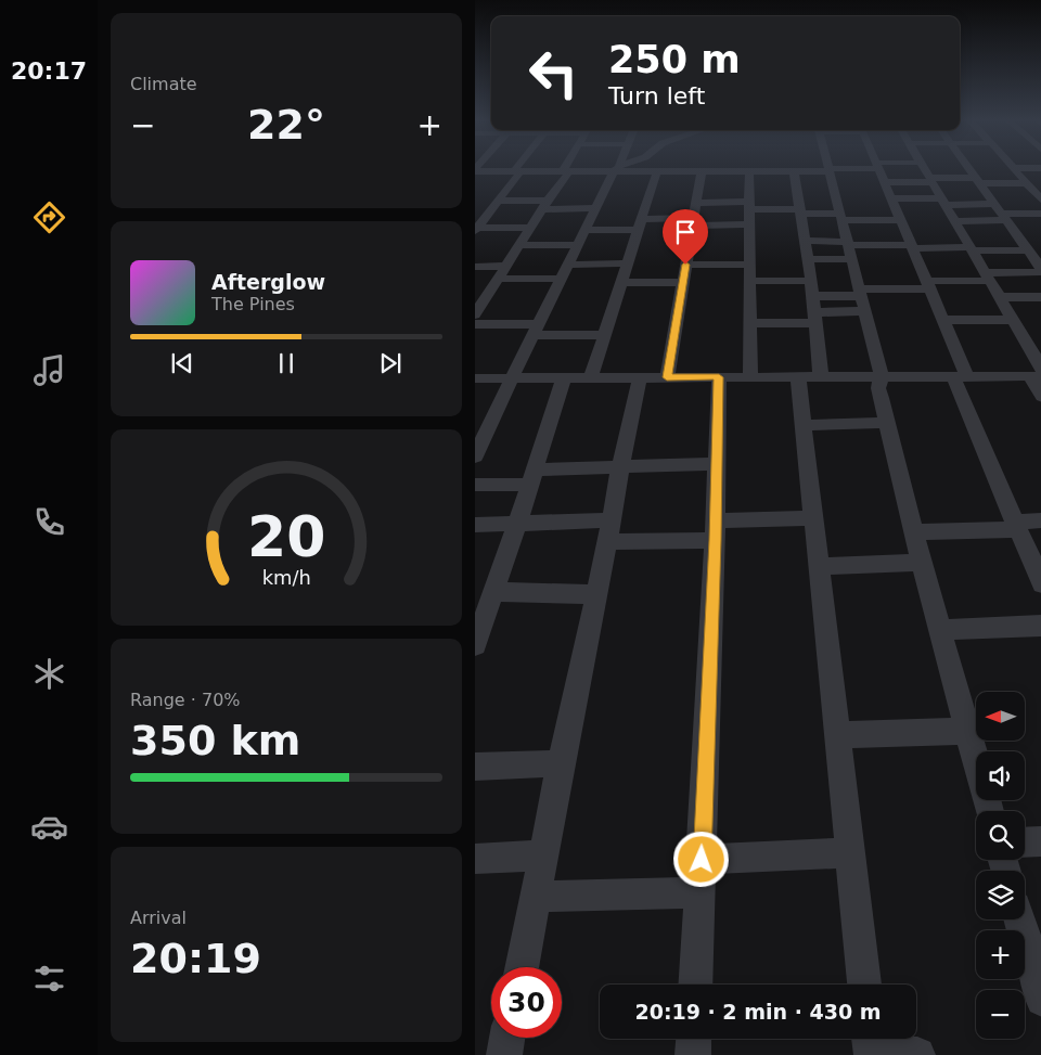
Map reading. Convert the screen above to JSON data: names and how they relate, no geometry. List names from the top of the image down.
{
  "north": "left",
  "page": {
    "tabs": "20:17",
    "tile": [
      "Climate",
      ["Range · 70%", "350 km"],
      ["Arrival", "20:19"]
    ],
    "turn": ["250 m", "Turn left"],
    "heat": ["−", "22°", "+"],
    "song": ["Afterglow", "The Pines"],
    "map_buttons": ["+", "−"],
    "limit": "30",
    "trip": "20:19 · 2 min · 430 m",
    "gauge": ["20", "km/h"]
  }
}
